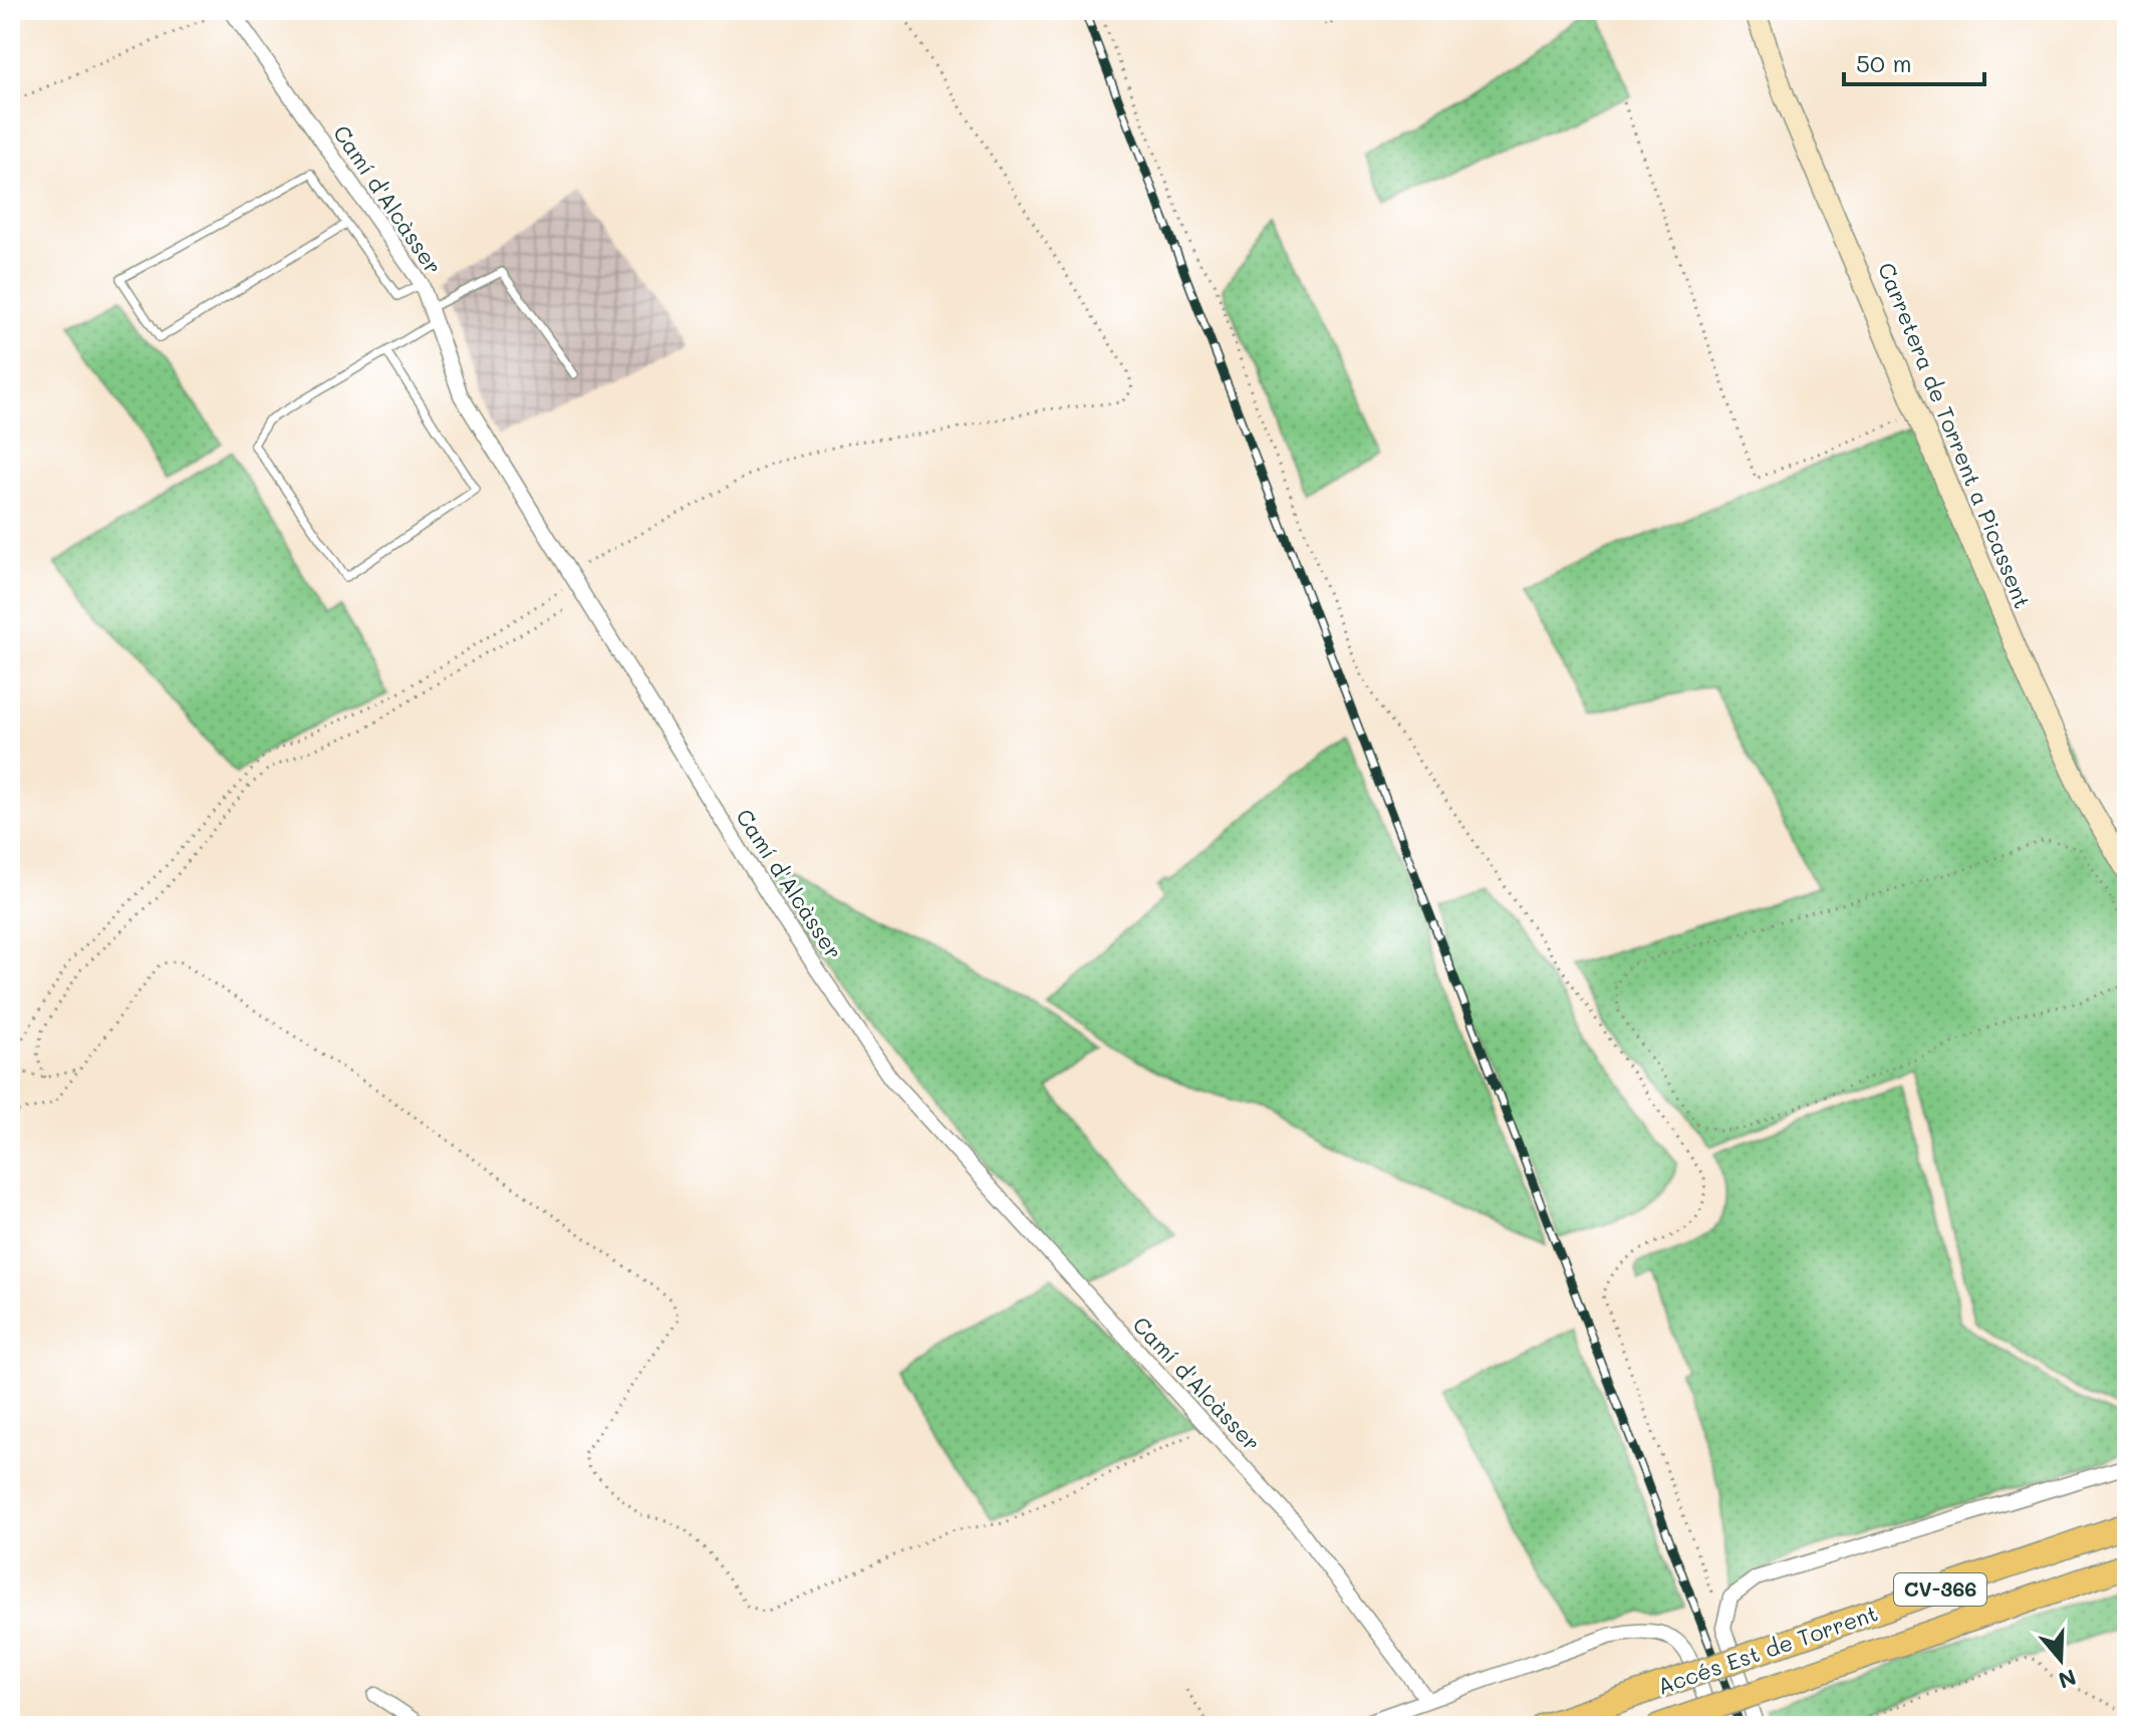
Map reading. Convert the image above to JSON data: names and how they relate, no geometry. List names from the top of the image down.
{
  "streets": {
    "main road": ["CV-366", "Accés Est de Torrent"],
    "street": ["Camí d'Alcàsser", "Carretera de Torrent a Picassent"]
  },
  "scale_bar": "50 m",
  "north": "bottom"
}
